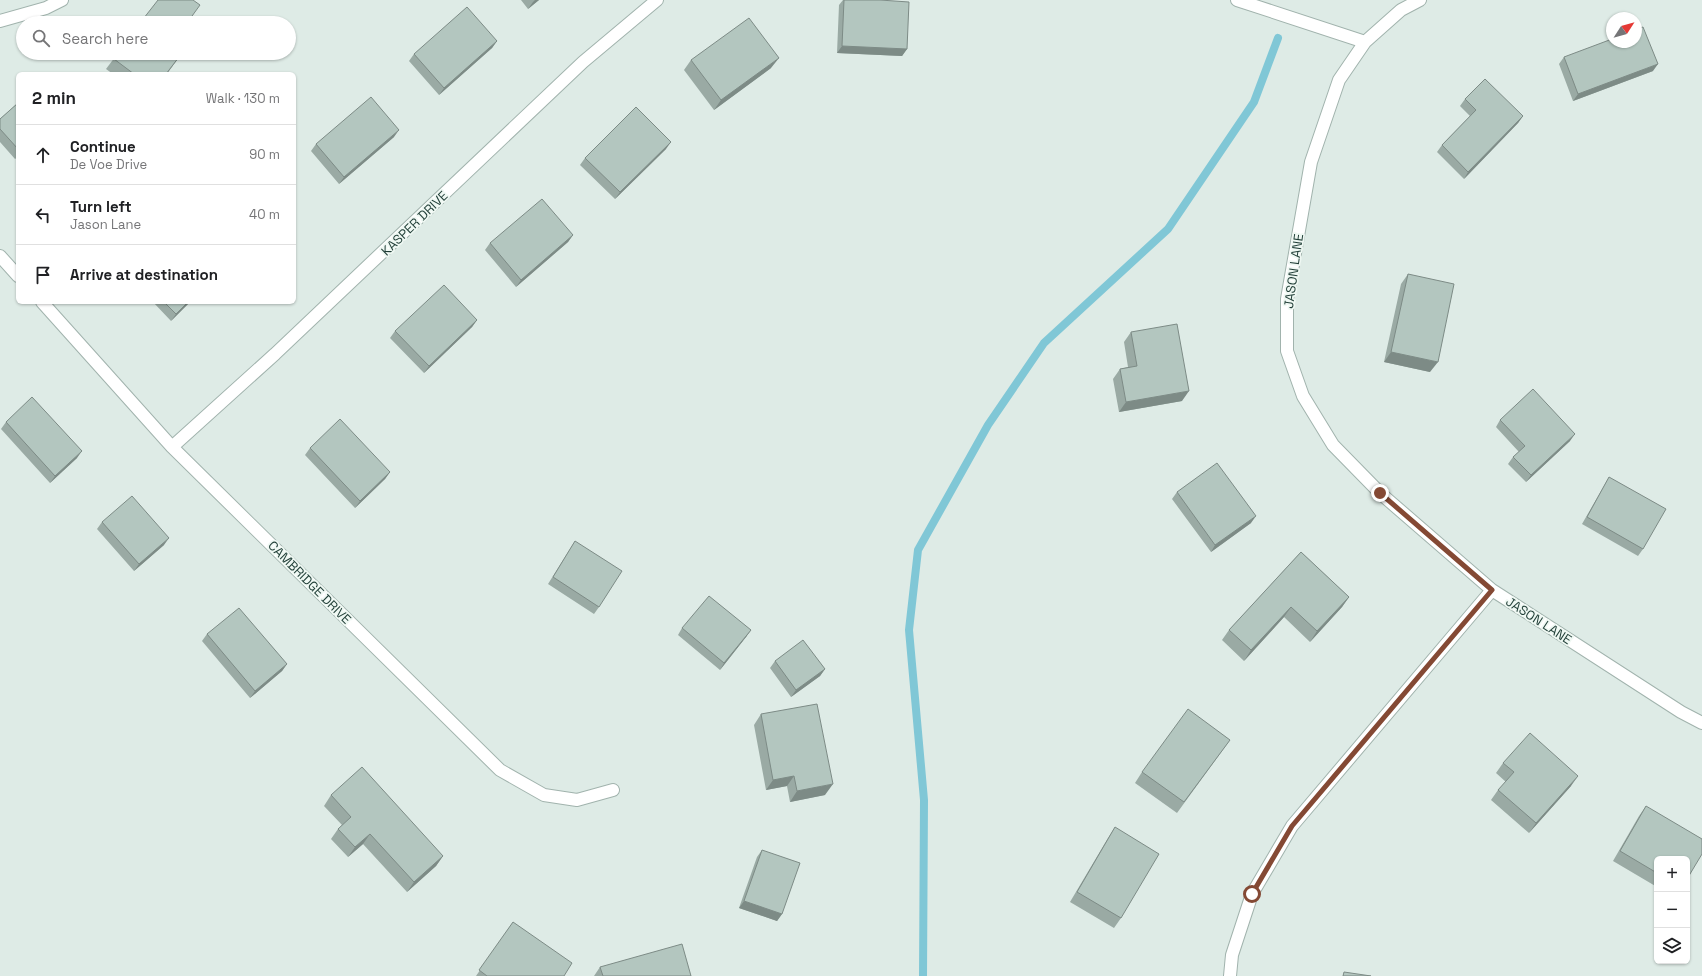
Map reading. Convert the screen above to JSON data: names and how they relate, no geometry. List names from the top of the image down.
{
  "streets": {
    "street": ["KASPER DRIVE", "JASON LANE", "CAMBRIDGE DRIVE"]
  },
  "crossings": [
    ["KASPER DRIVE", "CAMBRIDGE DRIVE"]
  ],
  "north": "top right",
  "page": {
    "search": "Search here",
    "heading": ["2 min", "Walk · 130 m"],
    "list": [
      ["Continue", "De Voe Drive", "90 m"],
      ["Turn left", "Jason Lane", "40 m"],
      "Arrive at destination"
    ],
    "map_buttons": ["+", "−"]
  }
}
